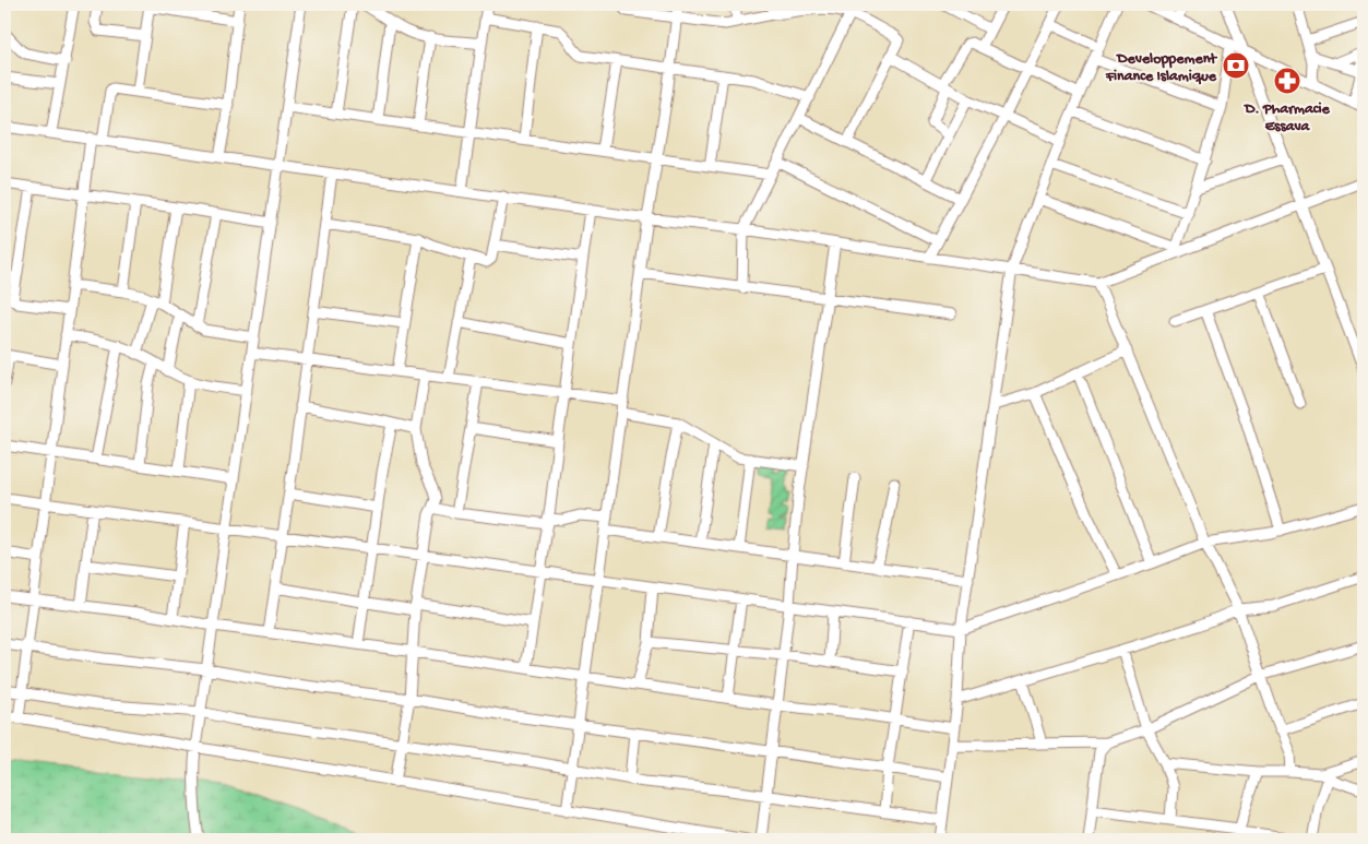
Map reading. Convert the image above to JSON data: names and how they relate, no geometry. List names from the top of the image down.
{
  "places": {
    "bank": ["Developpement Finance Islamique"],
    "pharmacy": ["D. Pharmacie Essava"]
  }
}
